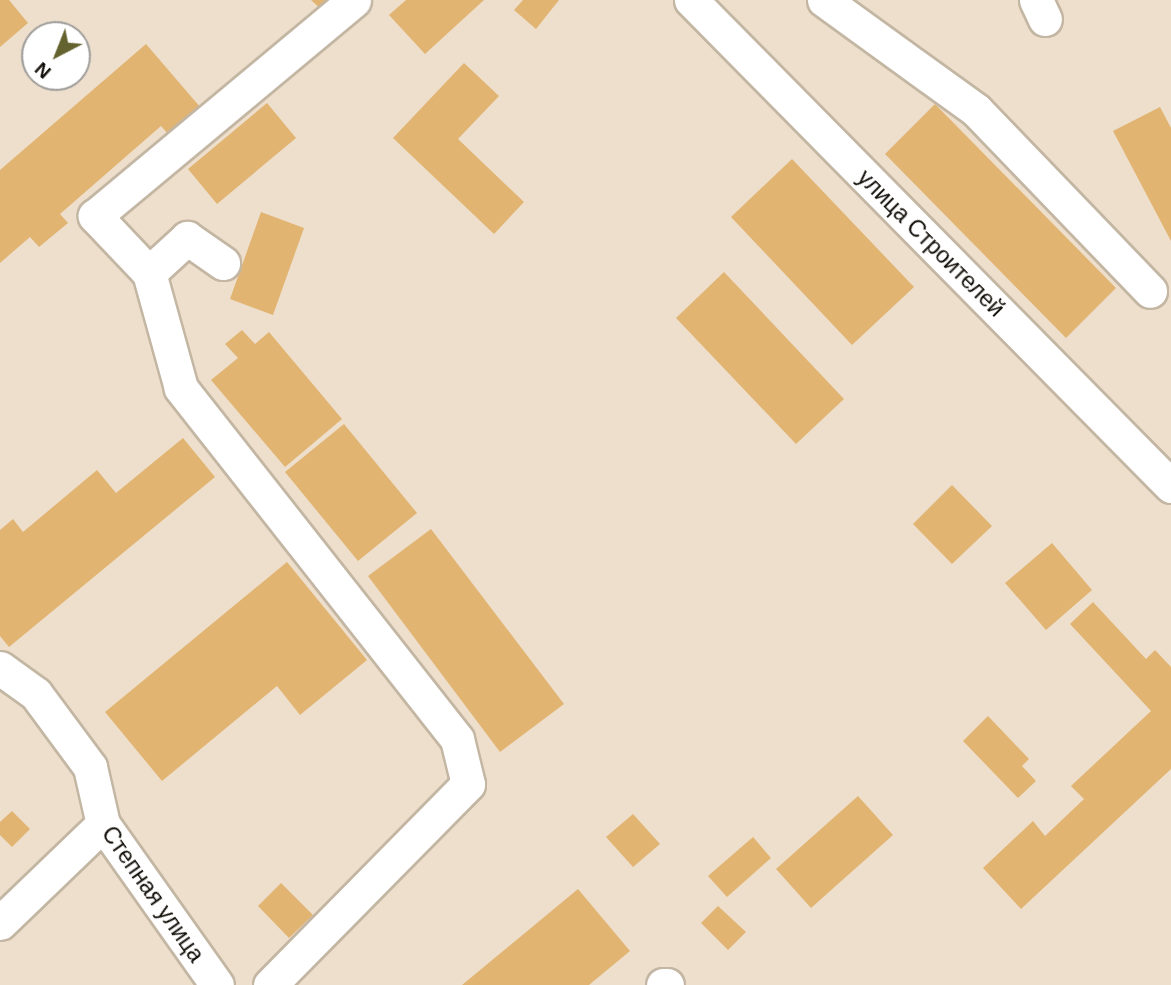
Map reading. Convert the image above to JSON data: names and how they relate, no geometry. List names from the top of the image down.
{
  "streets": {
    "street": ["улица Строителей", "Степная улица"]
  },
  "north": "bottom left"
}
